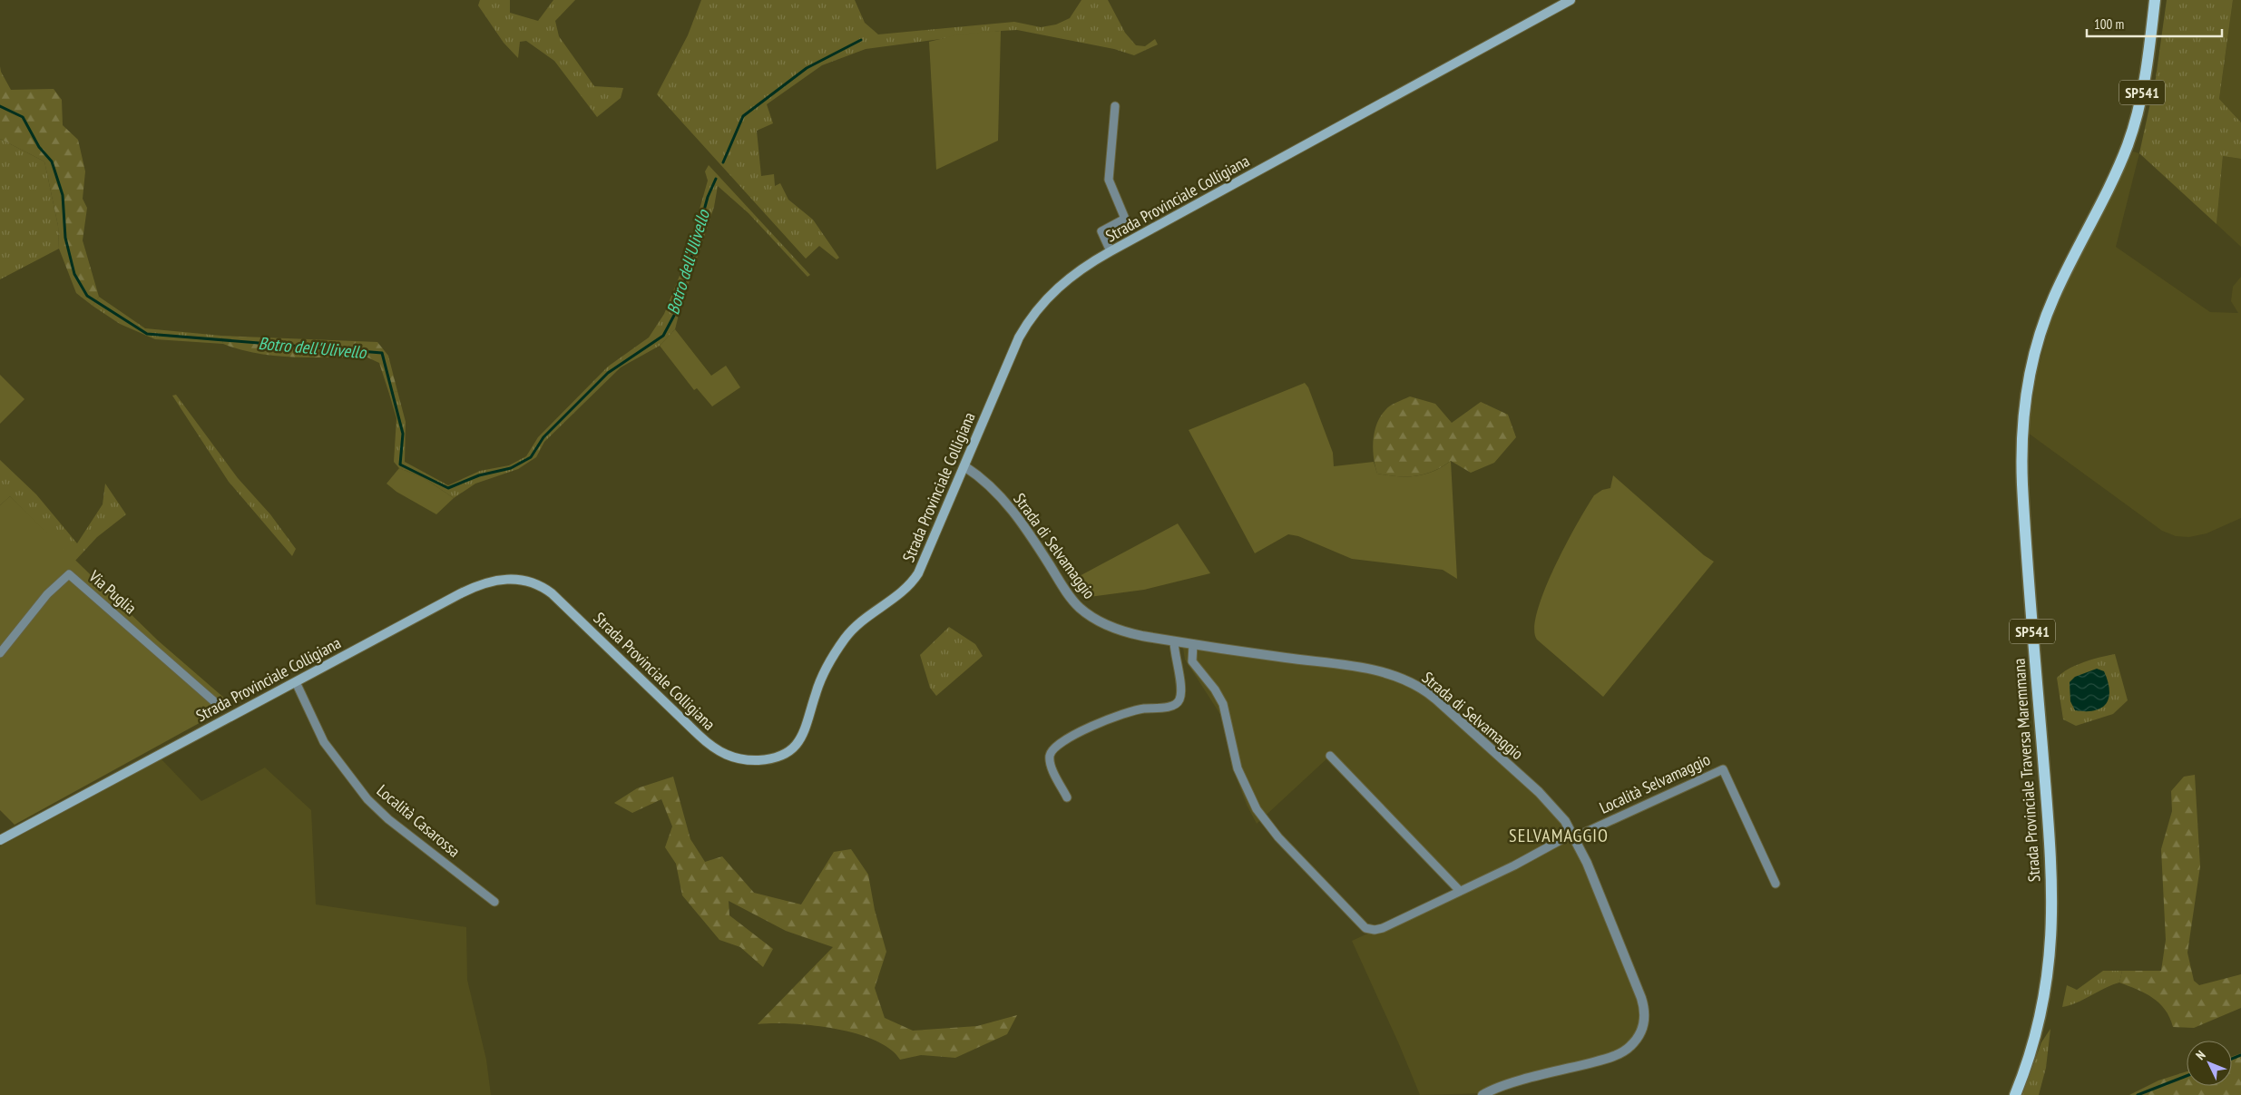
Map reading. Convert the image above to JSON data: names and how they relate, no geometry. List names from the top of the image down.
{
  "streets": {
    "main road": ["SP541", "Strada Provinciale Colligiana", "Strada Provinciale Traversa Maremmana"],
    "street": [
      "Strada di Selvamaggio",
      "Via Puglia",
      "Località Selvamaggio",
      "Località Casarossa"
    ]
  },
  "crossings": [
    ["Strada Provinciale Colligiana", "Strada di Selvamaggio"],
    ["Strada Provinciale Colligiana", "Località Casarossa"],
    ["Strada di Selvamaggio", "Località Selvamaggio"]
  ],
  "districts": ["SELVAMAGGIO"],
  "water": ["Botro dell'Ulivello"],
  "scale_bar": "100 m",
  "north": "top left"
}
